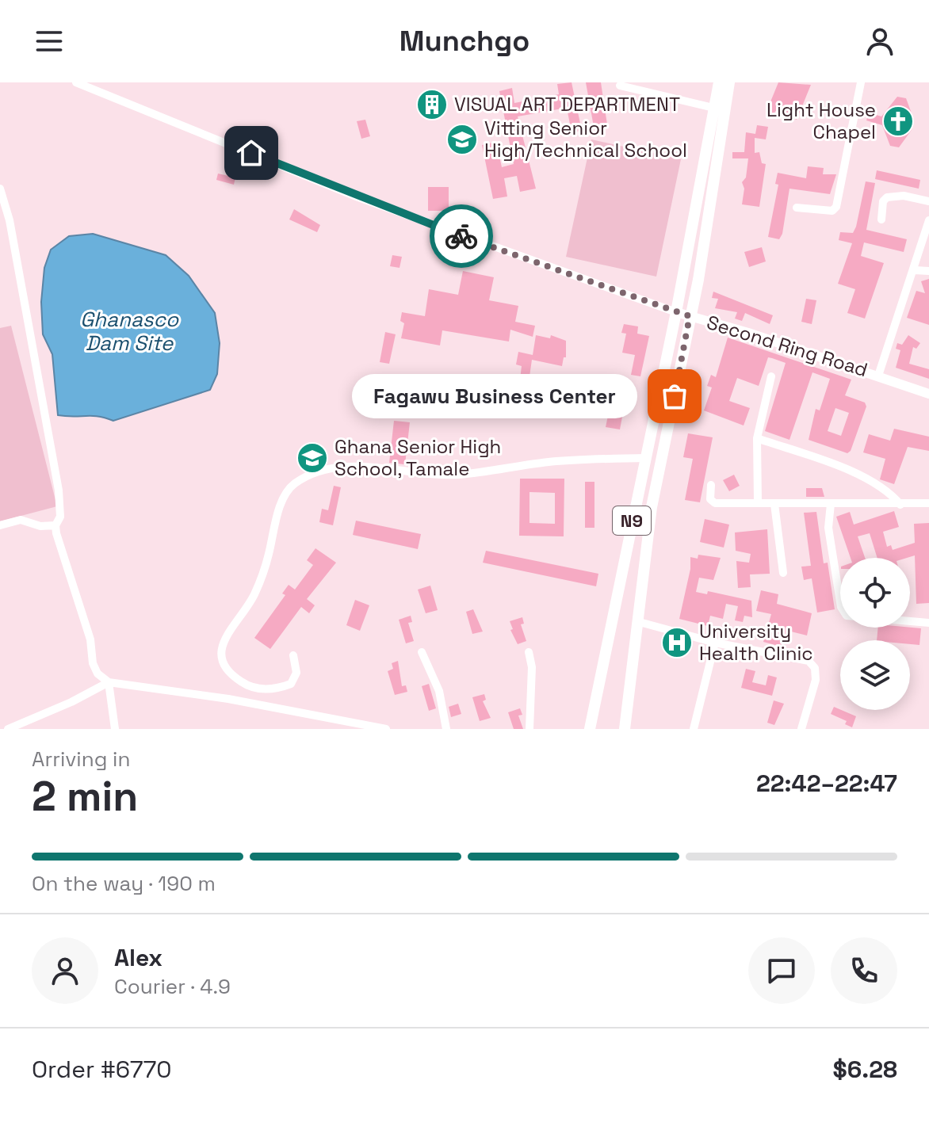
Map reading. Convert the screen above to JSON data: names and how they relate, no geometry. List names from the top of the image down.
{
  "streets": {
    "highway": ["N9"],
    "main road": ["Second Ring Road"]
  },
  "crossings": [
    ["Second Ring Road", "N9"]
  ],
  "water": ["Ghanasco Dam Site"],
  "places": {
    "building": ["VISUAL ART DEPARTMENT"],
    "church": ["Light House Chapel"],
    "school or university": ["Vitting Senior High/Technical School", "Ghana Senior High School, Tamale"],
    "other": ["Fagawu Business Center"],
    "hospital": ["University Health Clinic"]
  },
  "page": {
    "header": "Munchgo",
    "bubble": "Fagawu Business Center",
    "heading": ["2 min", "Arriving in", "22:42–22:47"],
    "panel": [
      "Alex",
      "Courier · 4.9",
      "Order #6770",
      "$6.28"
    ],
    "bar": "On the way · 190 m"
  }
}
